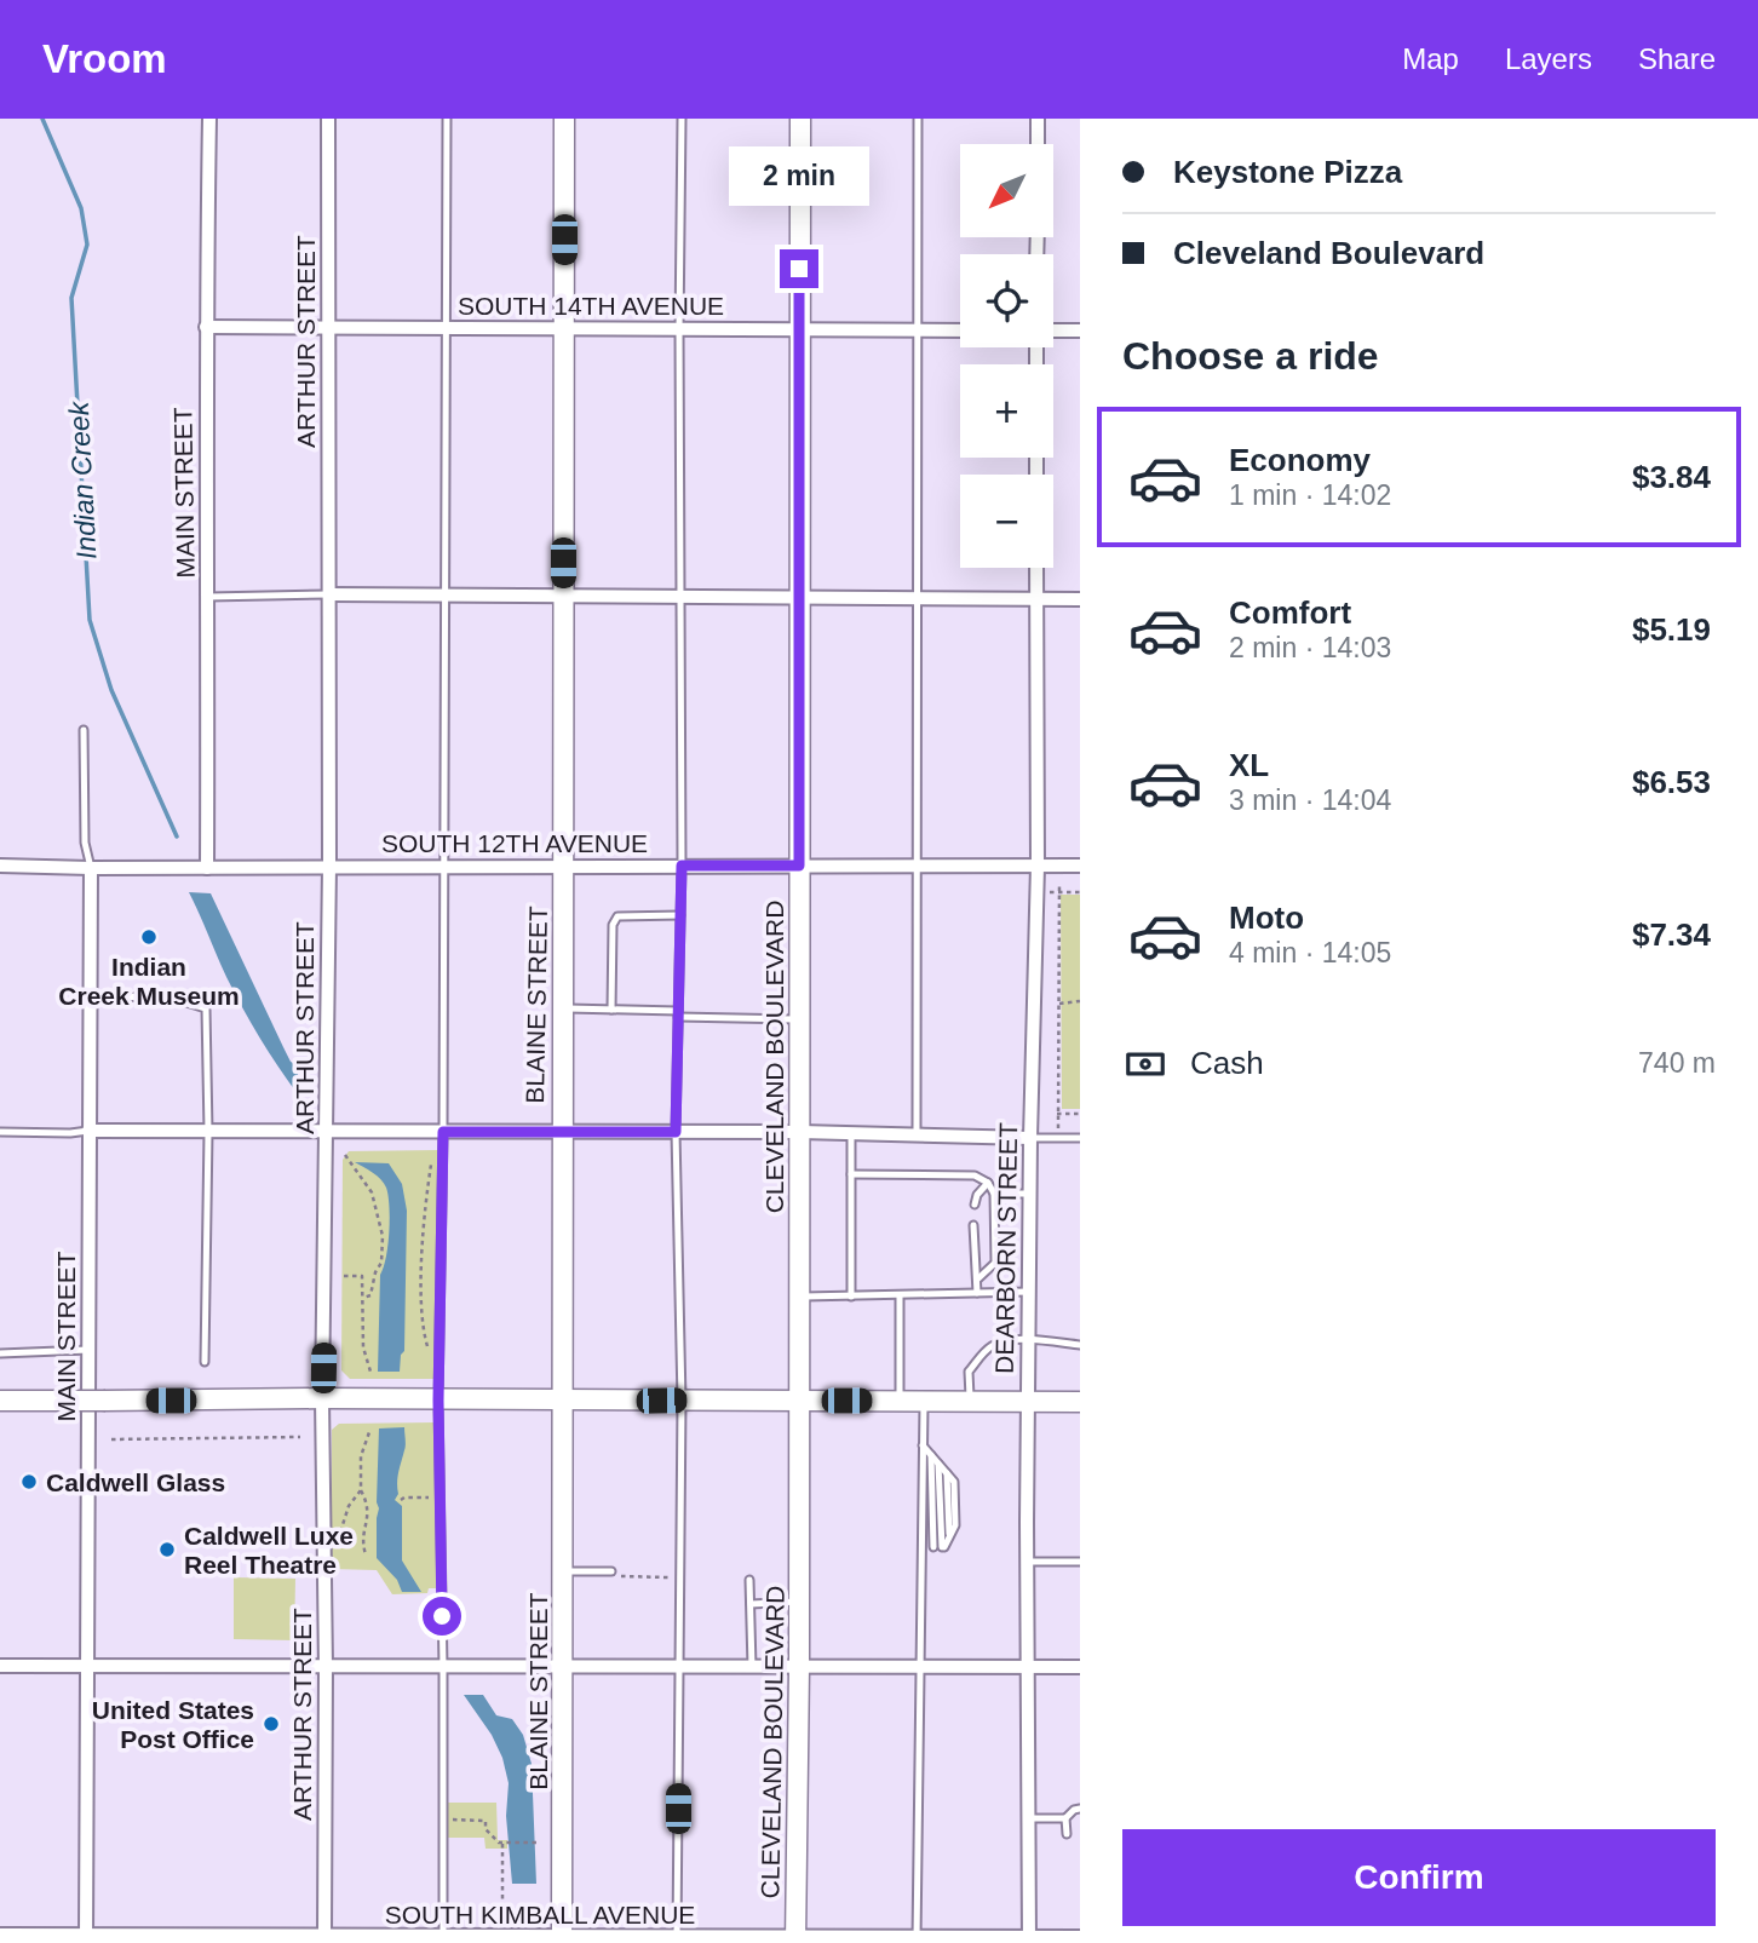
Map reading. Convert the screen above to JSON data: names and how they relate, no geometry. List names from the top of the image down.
{
  "streets": {
    "main road": ["BLAINE STREET", "CLEVELAND BOULEVARD"],
    "street": [
      "SOUTH 14TH AVENUE",
      "ARTHUR STREET",
      "MAIN STREET",
      "SOUTH 12TH AVENUE",
      "DEARBORN STREET",
      "SOUTH KIMBALL AVENUE"
    ]
  },
  "crossings": [
    ["SOUTH 14TH AVENUE", "ARTHUR STREET"],
    ["SOUTH 14TH AVENUE", "MAIN STREET"],
    ["SOUTH 14TH AVENUE", "BLAINE STREET"],
    ["SOUTH 14TH AVENUE", "CLEVELAND BOULEVARD"],
    ["ARTHUR STREET", "SOUTH 12TH AVENUE"],
    ["ARTHUR STREET", "SOUTH KIMBALL AVENUE"],
    ["MAIN STREET", "SOUTH 12TH AVENUE"],
    ["MAIN STREET", "SOUTH KIMBALL AVENUE"],
    ["SOUTH 12TH AVENUE", "BLAINE STREET"],
    ["SOUTH 12TH AVENUE", "CLEVELAND BOULEVARD"],
    ["SOUTH 12TH AVENUE", "DEARBORN STREET"],
    ["BLAINE STREET", "SOUTH KIMBALL AVENUE"],
    ["CLEVELAND BOULEVARD", "SOUTH KIMBALL AVENUE"],
    ["DEARBORN STREET", "SOUTH KIMBALL AVENUE"]
  ],
  "water": ["Indian Creek"],
  "places": [
    "Indian Creek Museum",
    "Caldwell Glass",
    "Caldwell Luxe Reel Theatre",
    "United States Post Office"
  ],
  "north": "bottom left",
  "page": {
    "header": "Vroom",
    "nav": ["Map", "Layers", "Share"],
    "banner": ["Keystone Pizza", "Cleveland Boulevard"],
    "map_buttons": ["+", "−"],
    "bubble": "2 min",
    "heading": "Choose a ride",
    "list": [
      {
        "name": "Economy",
        "note": "1 min · 14:02",
        "value": "$3.84"
      },
      {
        "name": "Comfort",
        "note": "2 min · 14:03",
        "value": "$5.19"
      },
      {
        "name": "XL",
        "note": "3 min · 14:04",
        "value": "$6.53"
      },
      {
        "name": "Moto",
        "note": "4 min · 14:05",
        "value": "$7.34"
      }
    ],
    "pay": ["Cash", "740 m"],
    "buttons": "Confirm"
  }
}
